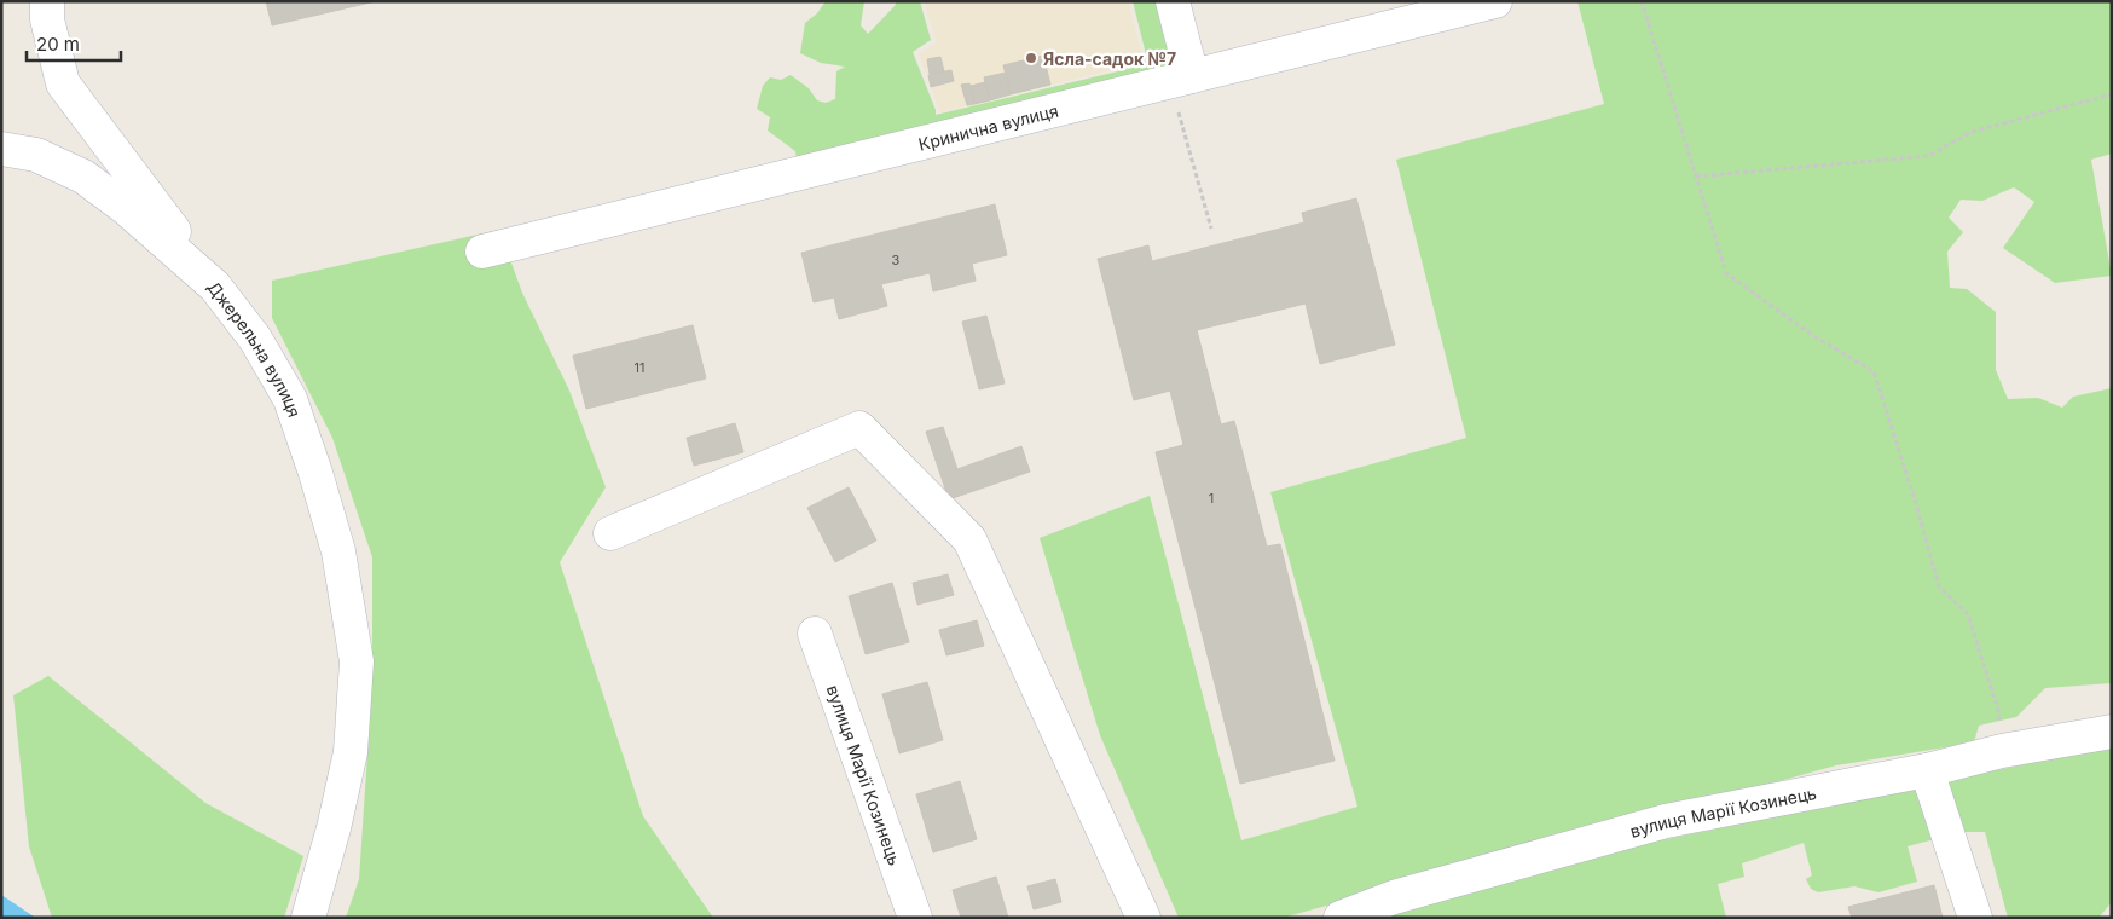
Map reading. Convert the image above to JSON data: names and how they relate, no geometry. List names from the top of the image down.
{
  "streets": {
    "street": ["Кринична вулиця", "Джерельна вулиця", "вулиця Марії Козинець"]
  },
  "places": ["Ясла-садок №7"],
  "house_numbers": ["3", "11", "1"],
  "scale_bar": "20 m"
}
